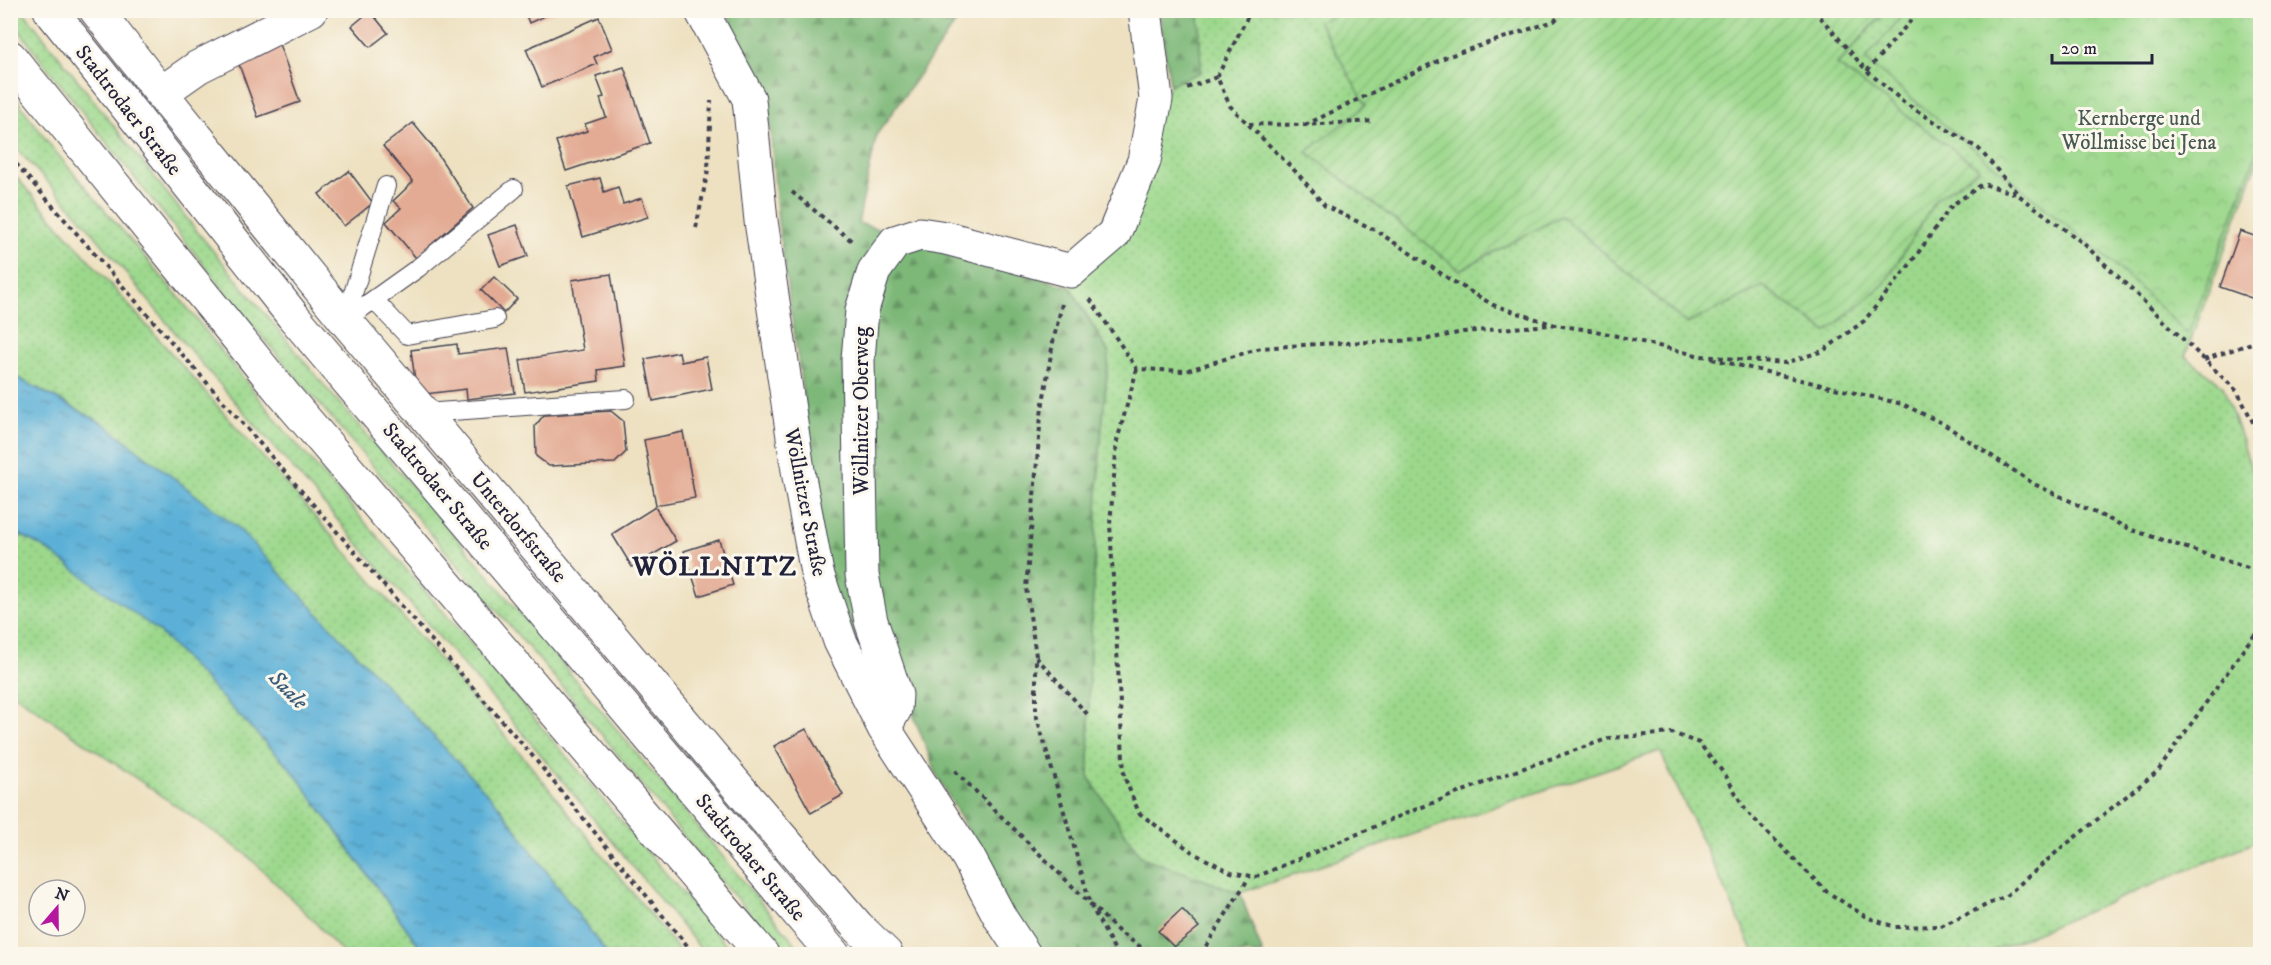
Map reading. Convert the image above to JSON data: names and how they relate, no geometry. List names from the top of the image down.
{
  "streets": {
    "street": [
      "Stadtrodaer Straße",
      "Wöllnitzer Oberweg",
      "Wöllnitzer Straße",
      "Unterdorfstraße"
    ]
  },
  "crossings": [
    ["Wöllnitzer Oberweg", "Wöllnitzer Straße"]
  ],
  "districts": ["WÖLLNITZ"],
  "water": ["Saale"],
  "parks": ["Kernberge und Wöllmisse bei Jena"],
  "scale_bar": "20 m",
  "north": "top"
}
